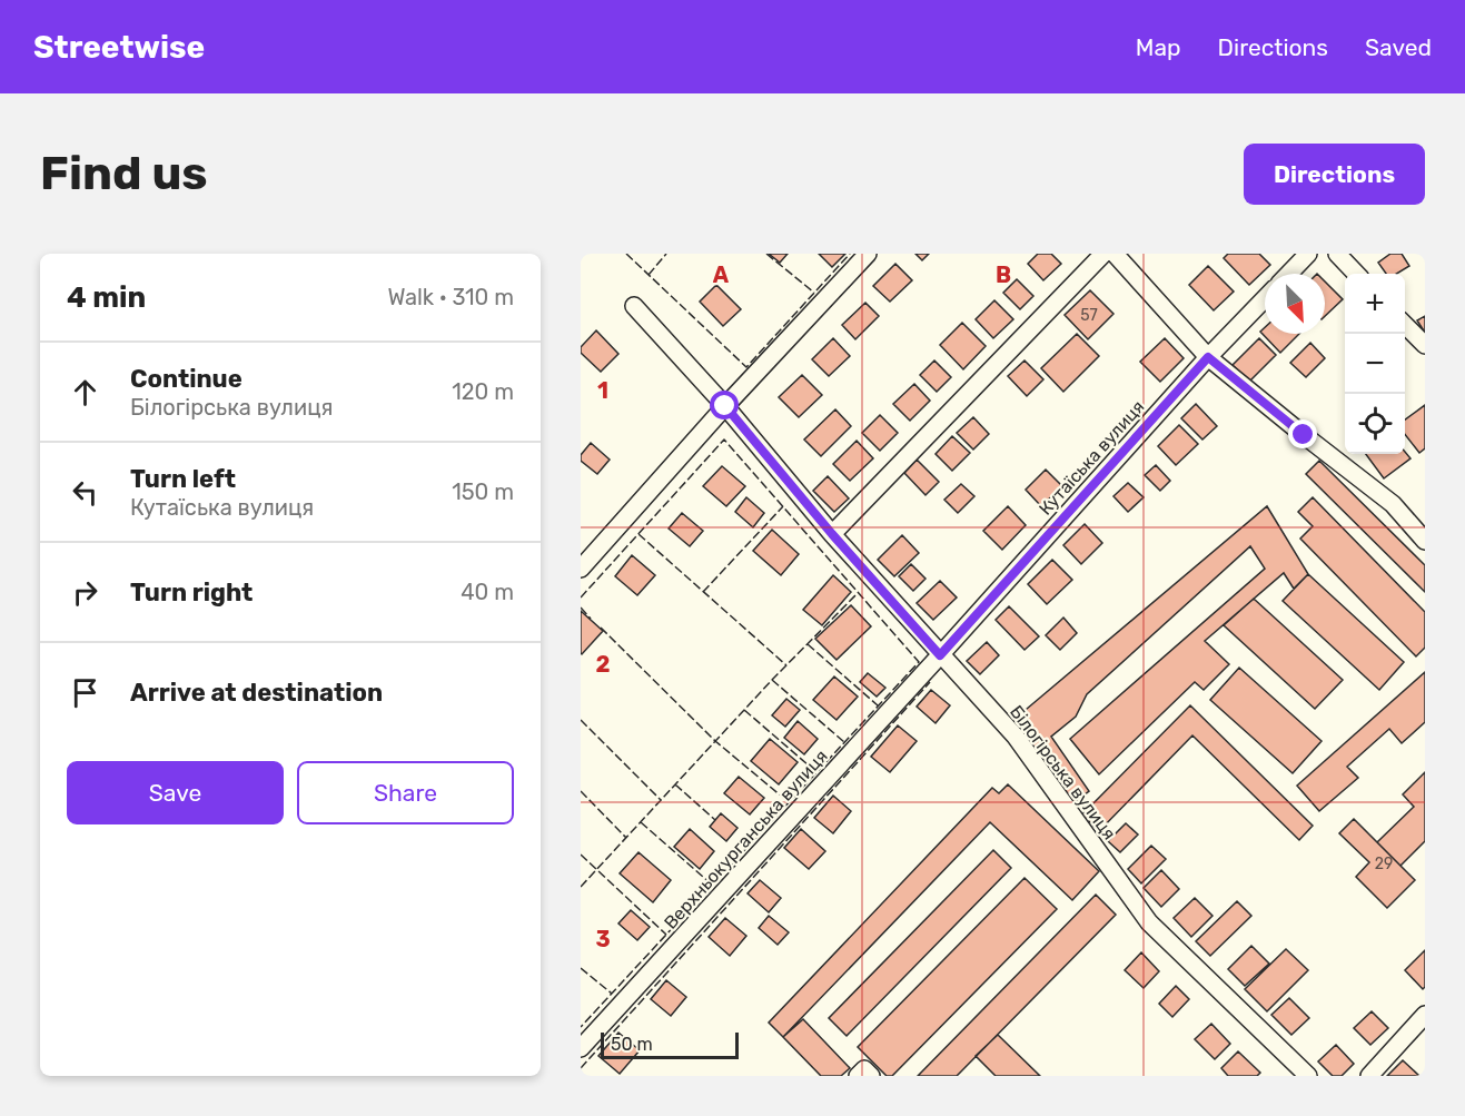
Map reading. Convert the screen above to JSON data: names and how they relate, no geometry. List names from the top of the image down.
{
  "streets": {
    "street": ["Кутаїська вулиця", "Білогірська вулиця", "Верхньокурганська вулиця"]
  },
  "crossings": [
    ["Кутаїська вулиця", "Білогірська вулиця"],
    ["Кутаїська вулиця", "Верхньокурганська вулиця"],
    ["Білогірська вулиця", "Верхньокурганська вулиця"]
  ],
  "house_numbers": ["57", "29"],
  "scale_bar": "50 m",
  "north": "bottom right",
  "page": {
    "header": "Streetwise",
    "nav": ["Map", "Directions", "Saved"],
    "buttons": [
      "Directions",
      ["Save", "Share"]
    ],
    "title": "Find us",
    "heading": ["4 min", "Walk · 310 m"],
    "map_buttons": ["+", "−"],
    "list": [
      ["Continue", "Білогірська вулиця", "120 m"],
      ["Turn left", "Кутаїська вулиця", "150 m"],
      ["Turn right", "40 m"],
      "Arrive at destination"
    ],
    "scale": "50 m"
  },
  "grid": {
    "columns": ["A", "B"],
    "rows": ["1", "2", "3"]
  }
}
